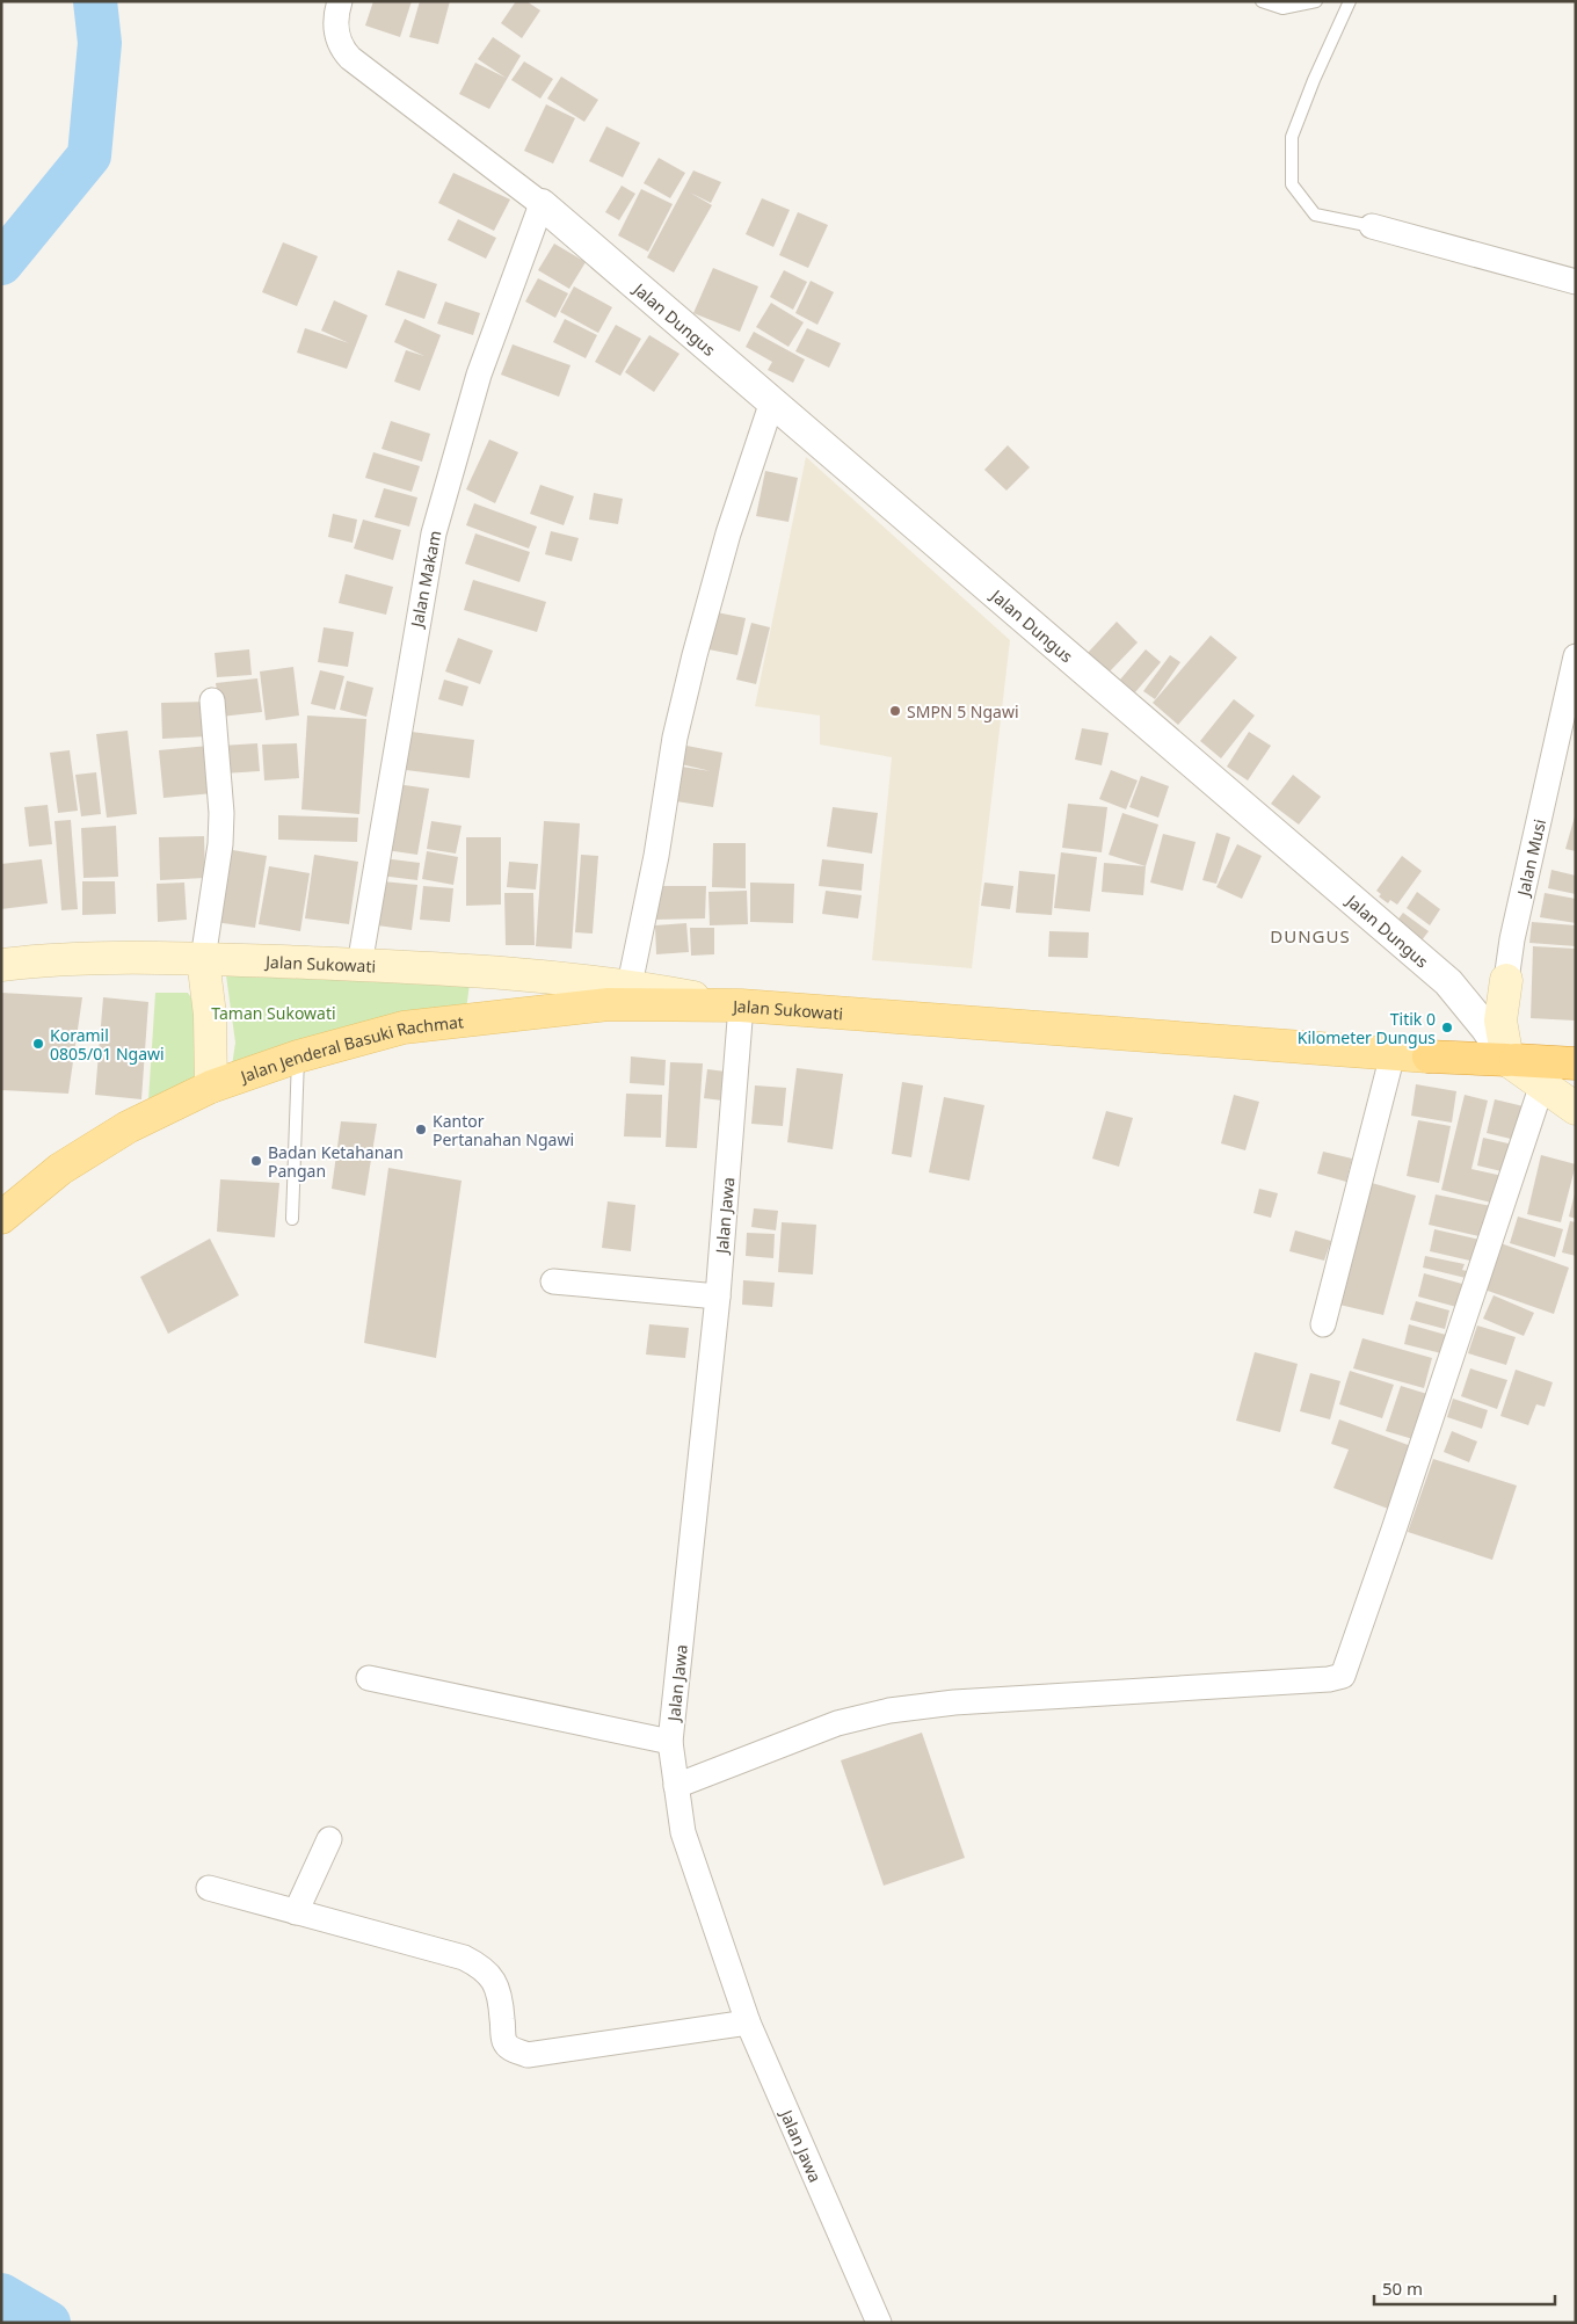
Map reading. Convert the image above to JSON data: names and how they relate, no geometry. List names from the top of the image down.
{
  "streets": {
    "highway": ["Jalan Sukowati"],
    "main road": ["Jalan Musi", "Jalan Jenderal Basuki Rachmat"],
    "street": ["Jalan Dungus", "Jalan Makam", "Jalan Jawa"]
  },
  "crossings": [
    ["Jalan Dungus", "Jalan Makam"],
    ["Jalan Dungus", "Jalan Musi"],
    ["Jalan Dungus", "Jalan Sukowati"],
    ["Jalan Makam", "Jalan Sukowati"],
    ["Jalan Musi", "Jalan Sukowati"],
    ["Jalan Sukowati", "Jalan Jenderal Basuki Rachmat"],
    ["Jalan Sukowati", "Jalan Jawa"],
    ["Jalan Jenderal Basuki Rachmat", "Jalan Jawa"]
  ],
  "districts": ["DUNGUS"],
  "parks": ["Taman Sukowati"],
  "places": [
    "SMPN 5 Ngawi",
    "Titik 0 Kilometer Dungus",
    "Koramil 0805/01 Ngawi",
    "Kantor Pertanahan Ngawi",
    "Badan Ketahanan Pangan"
  ],
  "scale_bar": "50 m"
}
